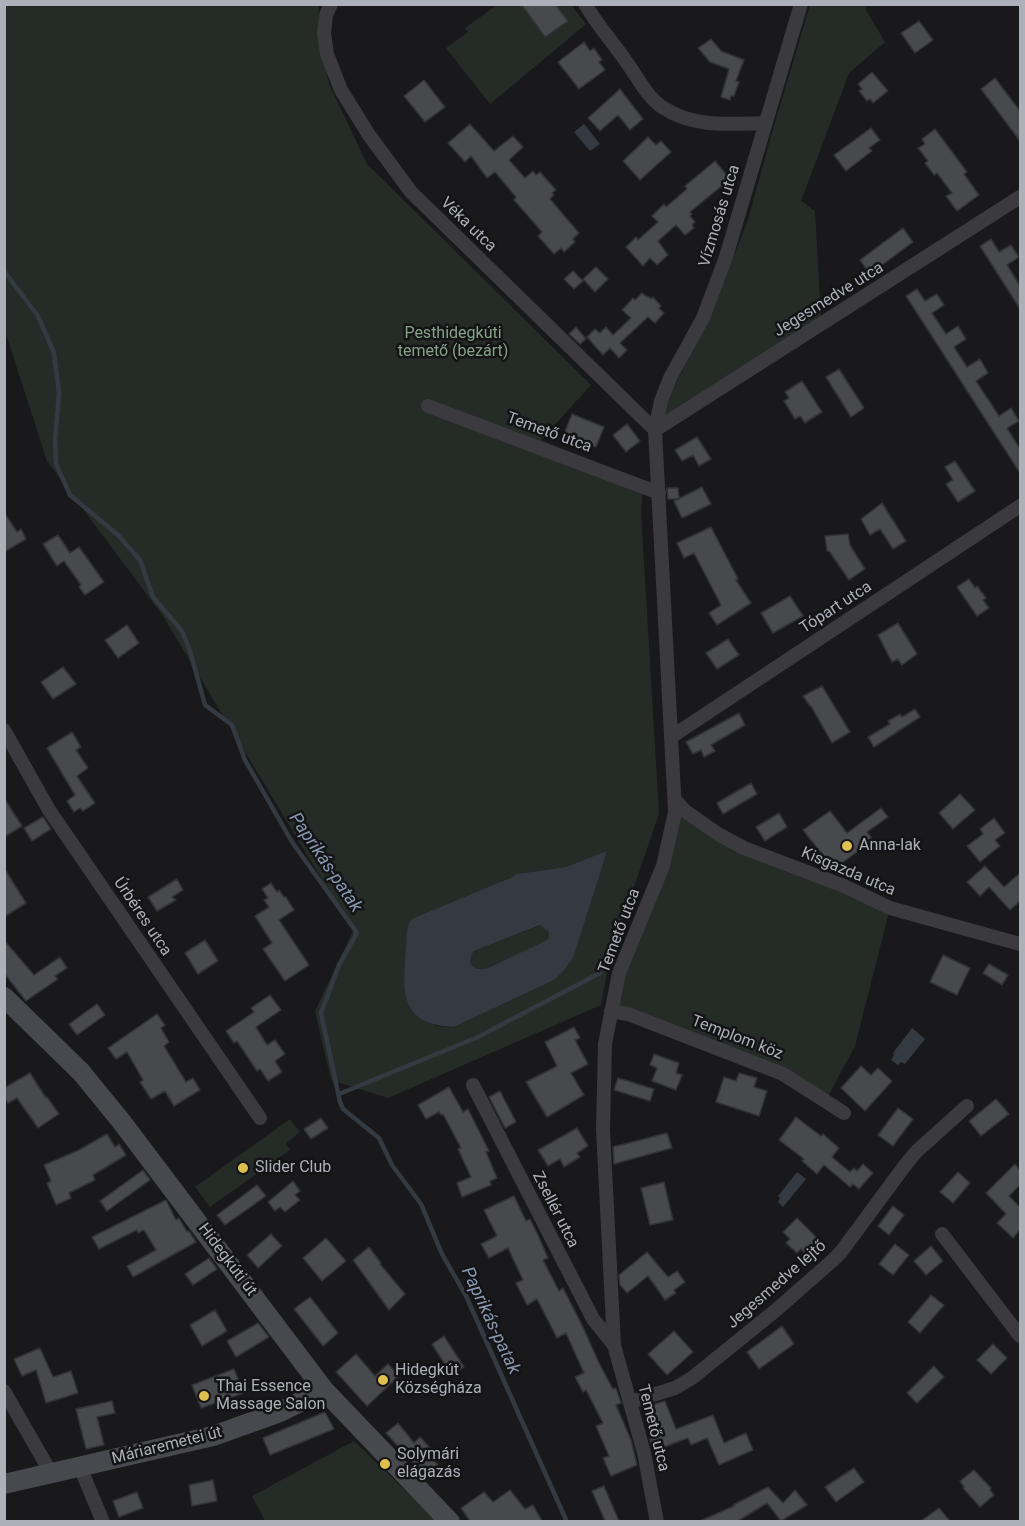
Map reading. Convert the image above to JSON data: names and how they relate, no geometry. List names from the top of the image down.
{
  "streets": {
    "main road": ["Hidegkúti út", "Máriaremetei út"],
    "street": [
      "Vízmosás utca",
      "Véka utca",
      "Jegesmedve utca",
      "Temető utca",
      "Tópart utca",
      "Kisgazda utca",
      "Úrbéres utca",
      "Templom köz",
      "Zsellér utca",
      "Jegesmedve lejtő"
    ]
  },
  "crossings": [
    ["Vízmosás utca", "Véka utca"],
    ["Vízmosás utca", "Jegesmedve utca"],
    ["Vízmosás utca", "Temető utca"],
    ["Véka utca", "Jegesmedve utca"],
    ["Véka utca", "Temető utca"],
    ["Jegesmedve utca", "Temető utca"],
    ["Temető utca", "Tópart utca"],
    ["Temető utca", "Kisgazda utca"],
    ["Temető utca", "Templom köz"],
    ["Temető utca", "Zsellér utca"],
    ["Temető utca", "Jegesmedve lejtő"],
    ["Hidegkúti út", "Máriaremetei út"]
  ],
  "water": ["Paprikás-patak"],
  "parks": ["Pesthidegkúti temető (bezárt)"],
  "places": [
    "Anna-lak",
    "Slider Club",
    "Hidegkút Községháza",
    "Thai Essence Massage Salon",
    "Solymári elágazás"
  ]
}
